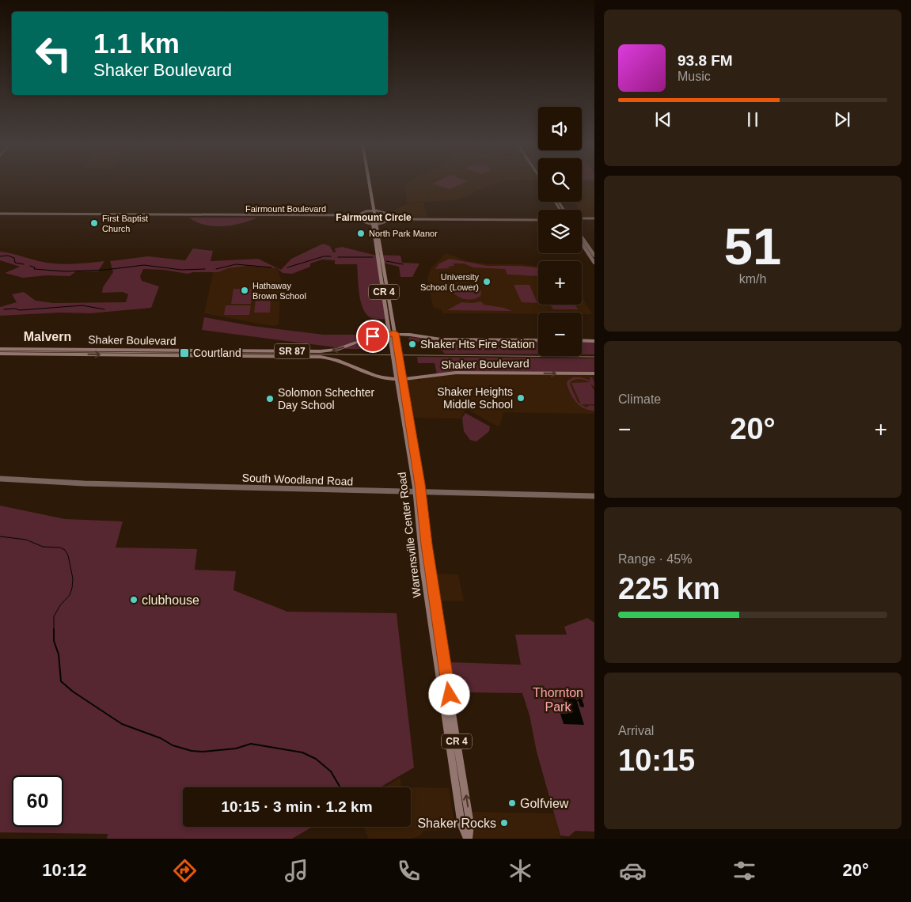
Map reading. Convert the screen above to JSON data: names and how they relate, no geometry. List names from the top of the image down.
{
  "streets": {
    "main road": [
      "CR 4",
      "Shaker Boulevard",
      "SR 87",
      "Warrensville Center Road"
    ],
    "street": ["Fairmount Boulevard", "South Woodland Road"]
  },
  "crossings": [
    ["Shaker Boulevard", "Warrensville Center Road"],
    ["South Woodland Road", "Warrensville Center Road"]
  ],
  "districts": ["Fairmount Circle", "Malvern"],
  "parks": ["Thornton Park"],
  "places": {
    "other": [
      "First Baptist Church",
      "North Park Manor",
      "University School (Lower)",
      "Hathaway Brown School",
      "Shaker Hts Fire Station",
      "Shaker Heights Middle School",
      "Solomon Schechter Day School",
      "clubhouse",
      "Golfview",
      "Shaker Rocks"
    ],
    "transit": ["Courtland"]
  },
  "page": {
    "turn": ["1.1 km", "Shaker Boulevard"],
    "song": ["93.8 FM", "Music"],
    "map_buttons": ["+", "−"],
    "tile": [
      ["51", "km/h"],
      "Climate",
      ["Range · 45%", "225 km"],
      ["Arrival", "10:15"]
    ],
    "heat": ["−", "20°", "+"],
    "limit": "60",
    "trip": "10:15 · 3 min · 1.2 km",
    "tabs": ["10:12", "20°"]
  }
}
